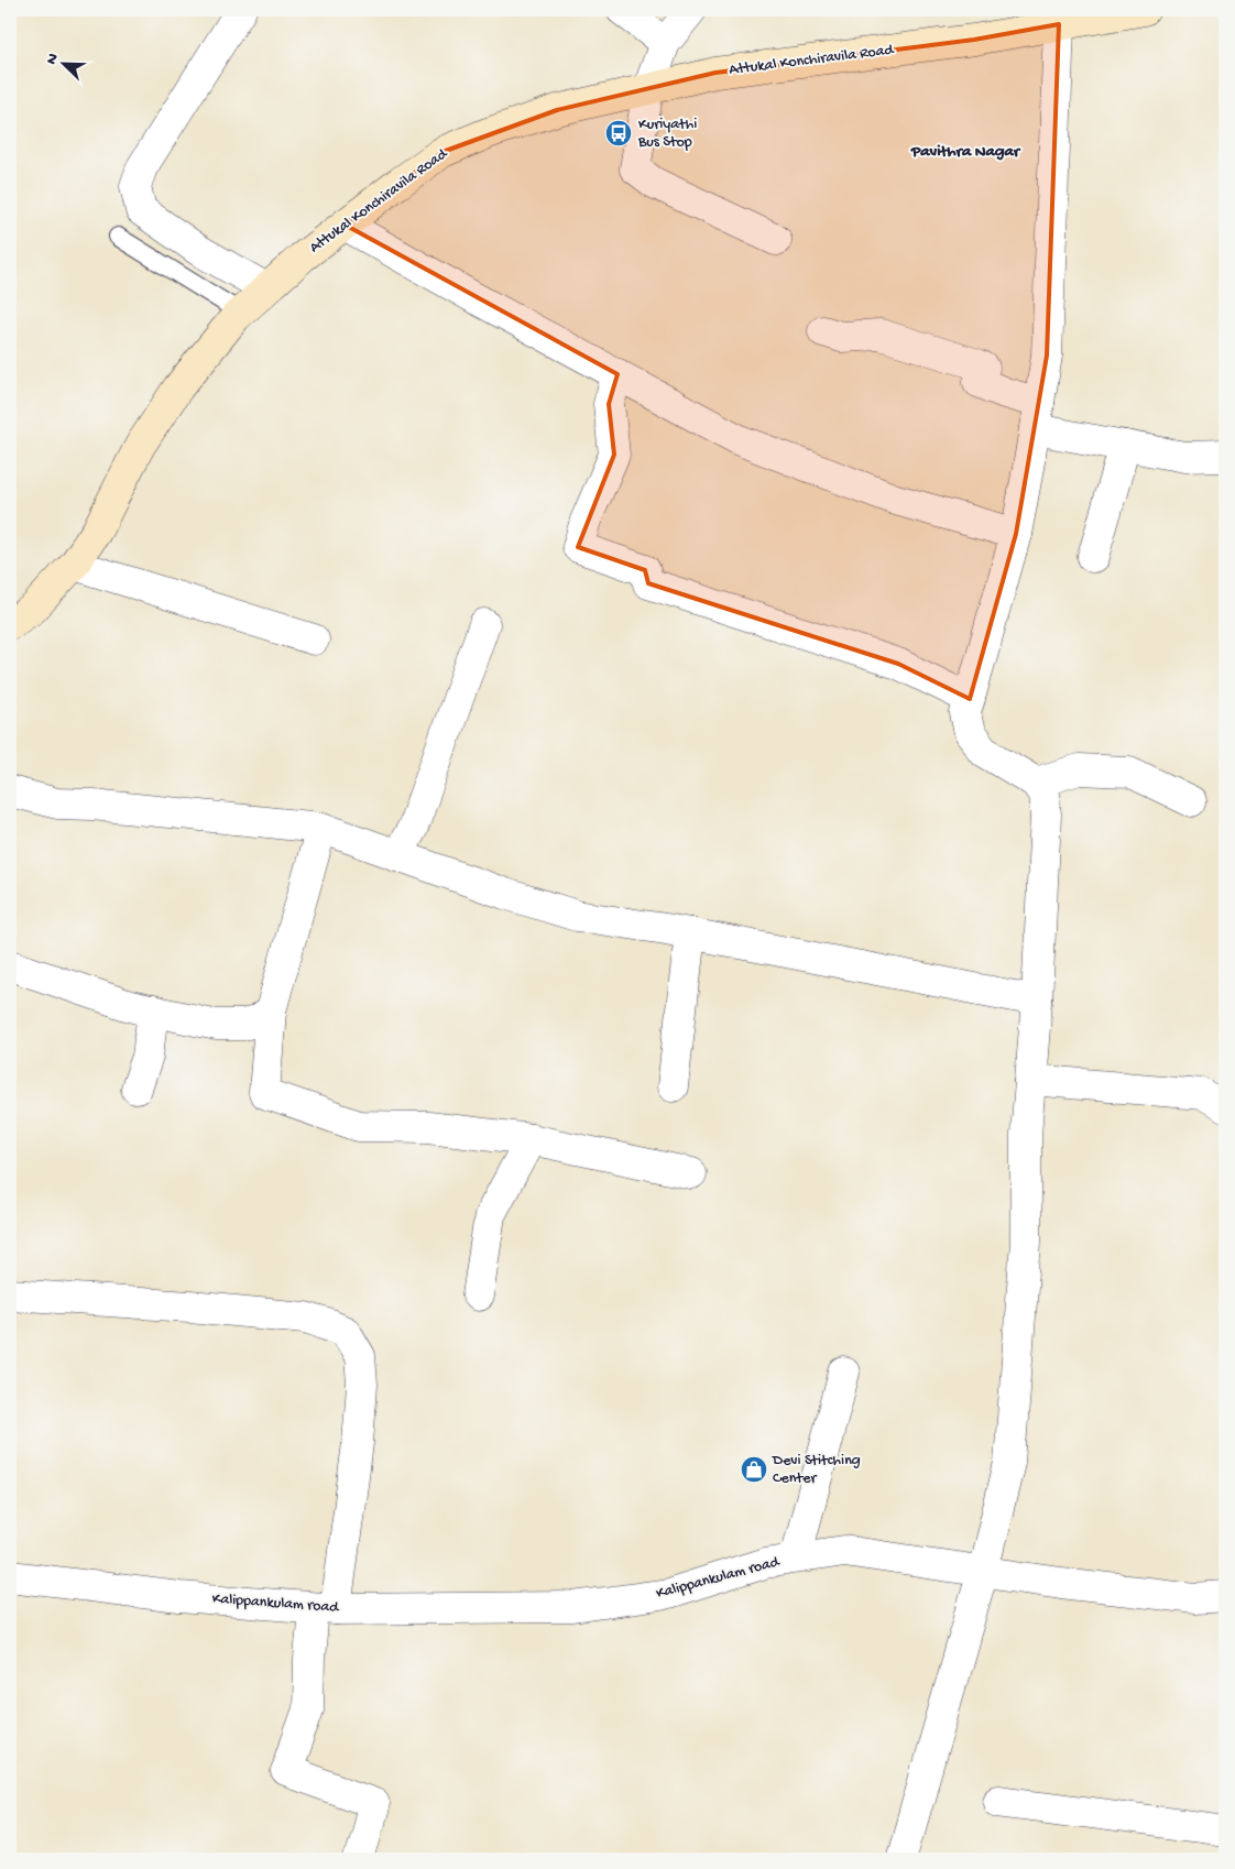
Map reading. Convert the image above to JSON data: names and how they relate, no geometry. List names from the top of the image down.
{
  "streets": {
    "main road": ["Attukal Konchiravila Road"],
    "street": ["Kalippankulam road"]
  },
  "districts": ["Pavithra Nagar"],
  "places": {
    "bus stop": ["Kuriyathi Bus Stop"],
    "shop": ["Devi Stitching Center"]
  },
  "north": "top left"
}
